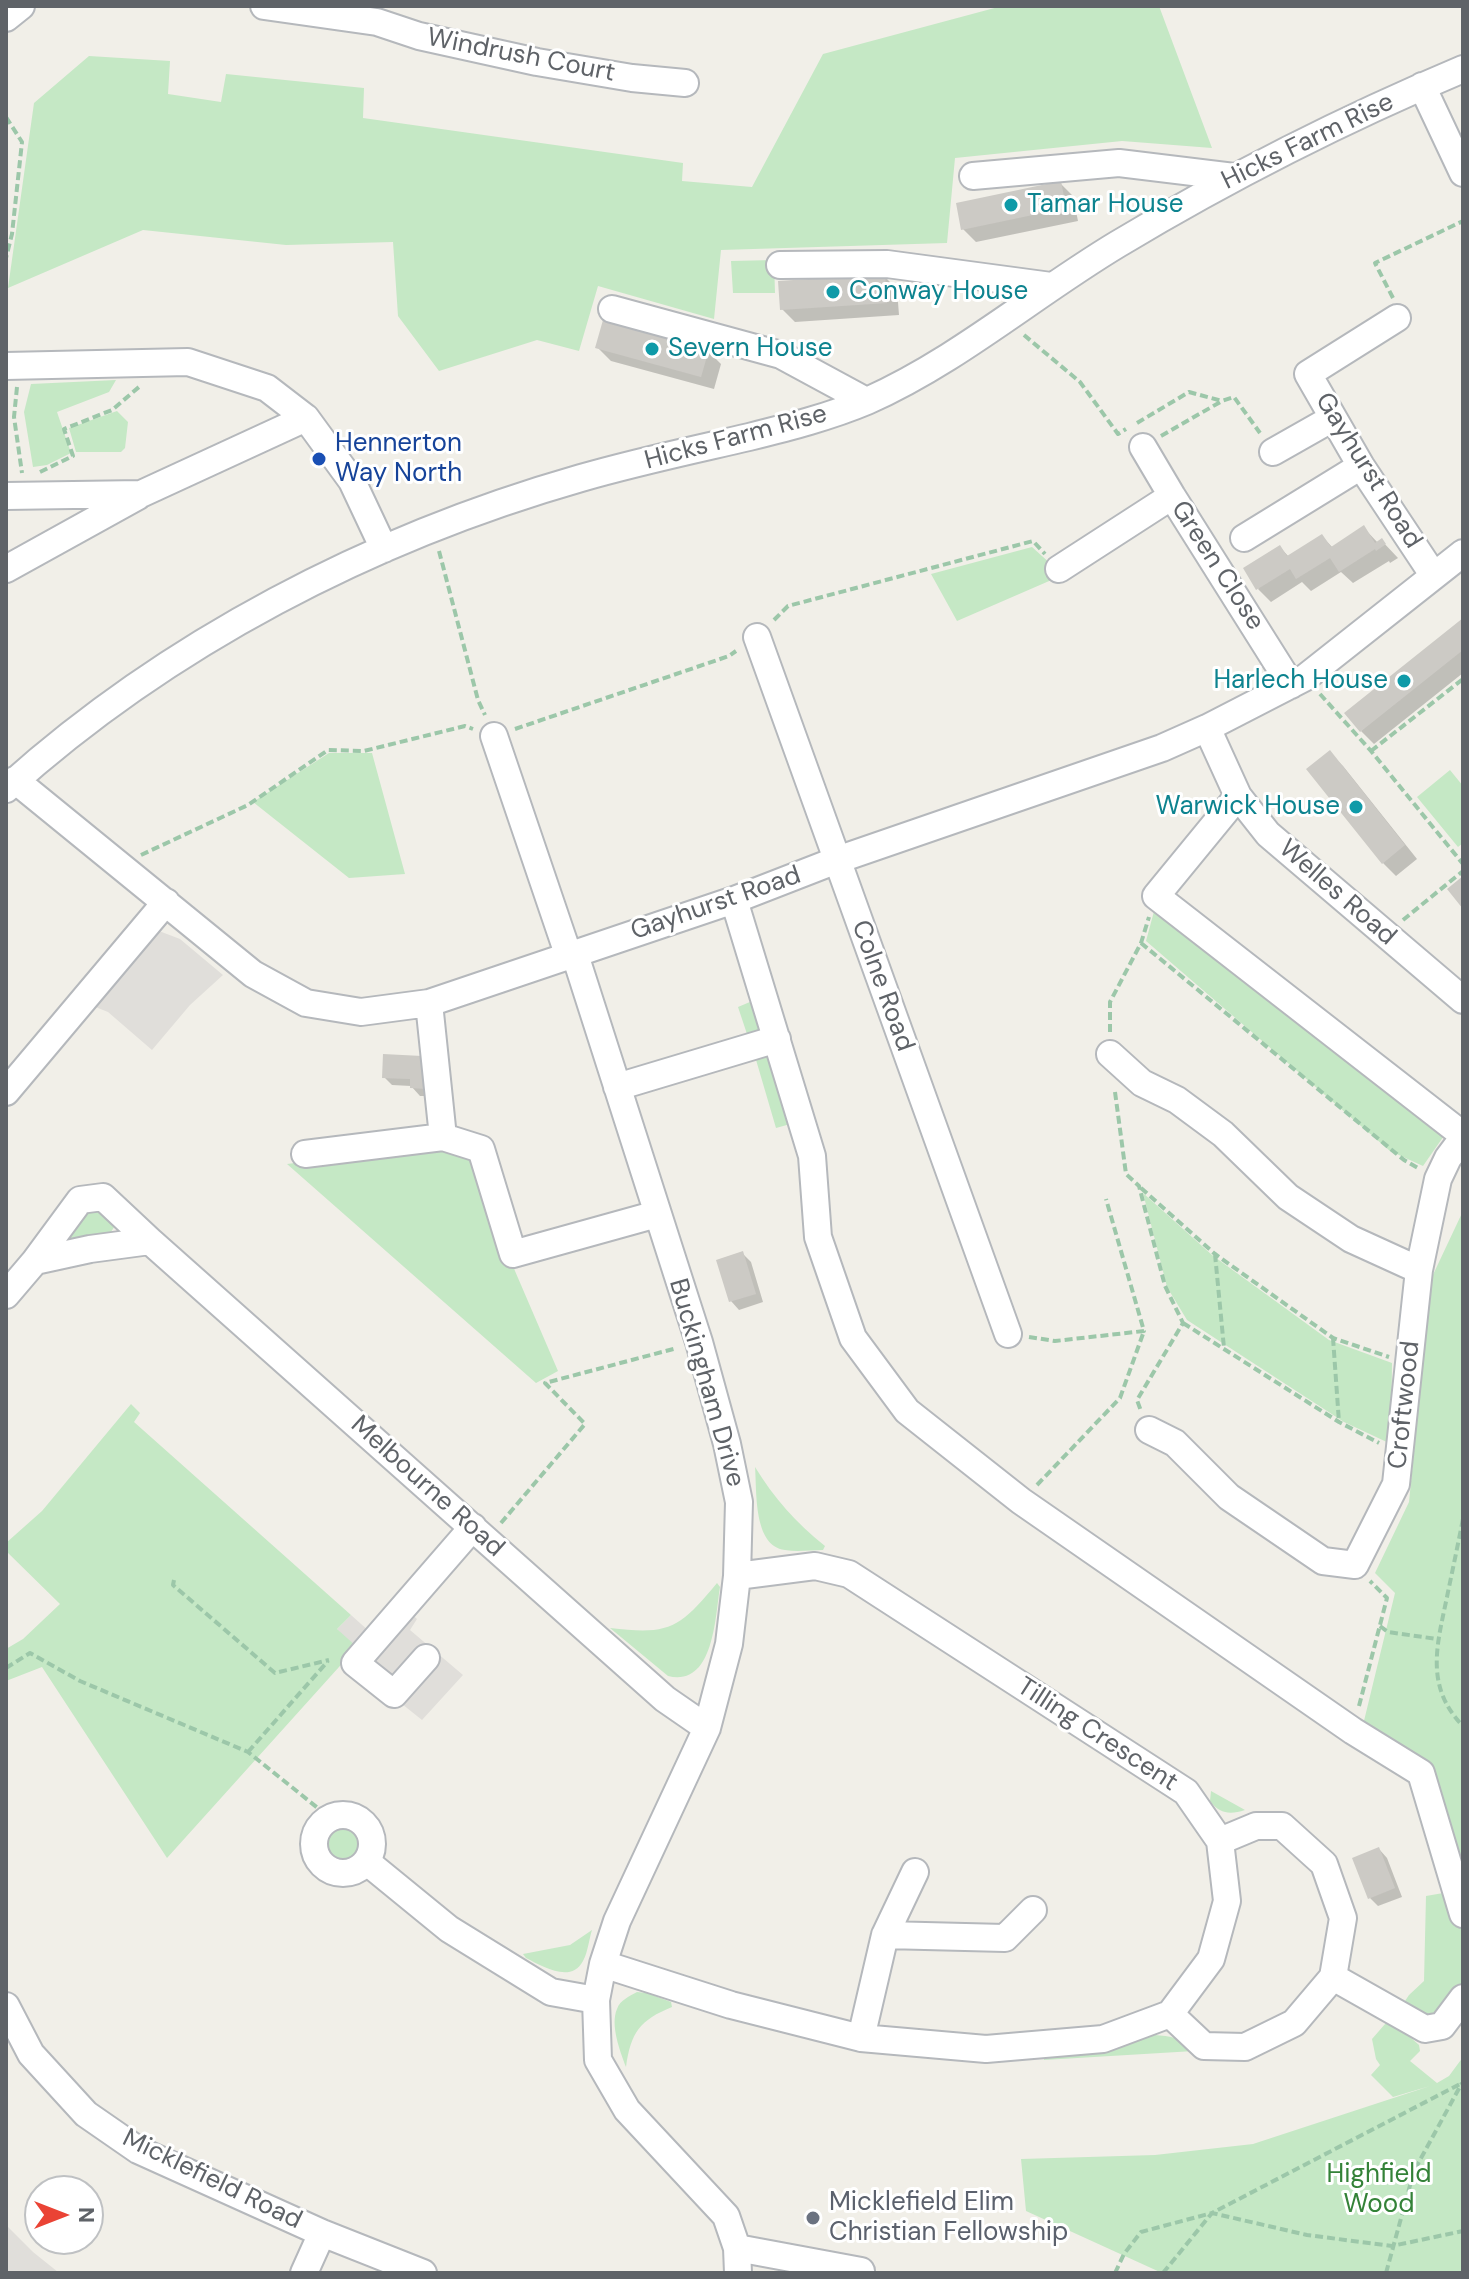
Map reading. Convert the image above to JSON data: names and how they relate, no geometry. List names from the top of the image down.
{
  "streets": {
    "street": [
      "Windrush Court",
      "Hicks Farm Rise",
      "Gayhurst Road",
      "Green Close",
      "Welles Road",
      "Colne Road",
      "Buckingham Drive",
      "Croftwood",
      "Melbourne Road",
      "Tilling Crescent",
      "Micklefield Road"
    ]
  },
  "crossings": [
    ["Hicks Farm Rise", "Gayhurst Road"],
    ["Gayhurst Road", "Green Close"],
    ["Gayhurst Road", "Welles Road"],
    ["Gayhurst Road", "Colne Road"],
    ["Gayhurst Road", "Buckingham Drive"],
    ["Buckingham Drive", "Melbourne Road"],
    ["Buckingham Drive", "Tilling Crescent"]
  ],
  "parks": ["Highfield Wood"],
  "places": [
    "Tamar House",
    "Conway House",
    "Severn House",
    "Hennerton Way North",
    "Harlech House",
    "Warwick House",
    "Micklefield Elim Christian Fellowship"
  ],
  "north": "right"
}
